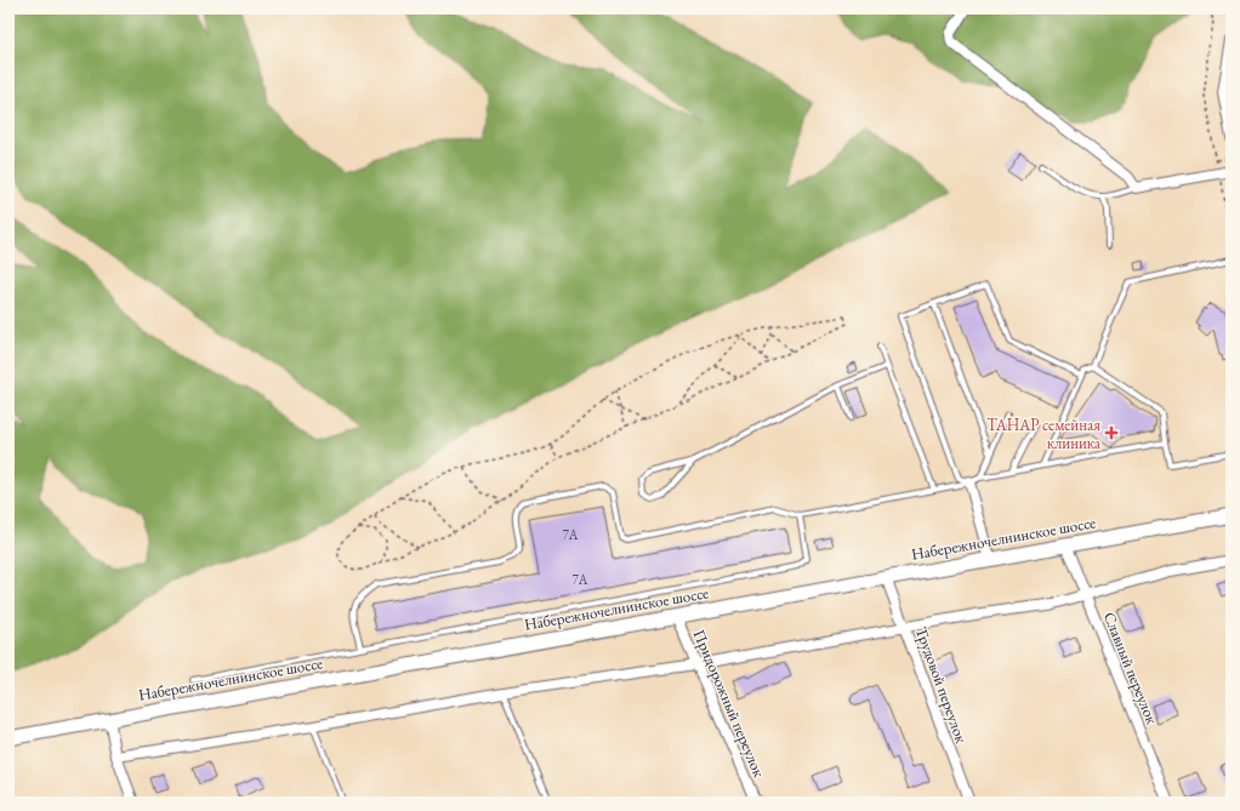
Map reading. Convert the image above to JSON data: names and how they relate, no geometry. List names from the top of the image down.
{
  "streets": {
    "main road": ["Набережночелнинское шоссе"],
    "street": ["Славный переулок", "Трудовой переулок", "Придорожный переулок"]
  },
  "crossings": [
    ["Набережночелнинское шоссе", "Славный переулок"],
    ["Набережночелнинское шоссе", "Трудовой переулок"],
    ["Набережночелнинское шоссе", "Придорожный переулок"]
  ],
  "places": {
    "health": ["ТАНАР семейная клиника"]
  },
  "house_numbers": ["7А", "7А"]
}
